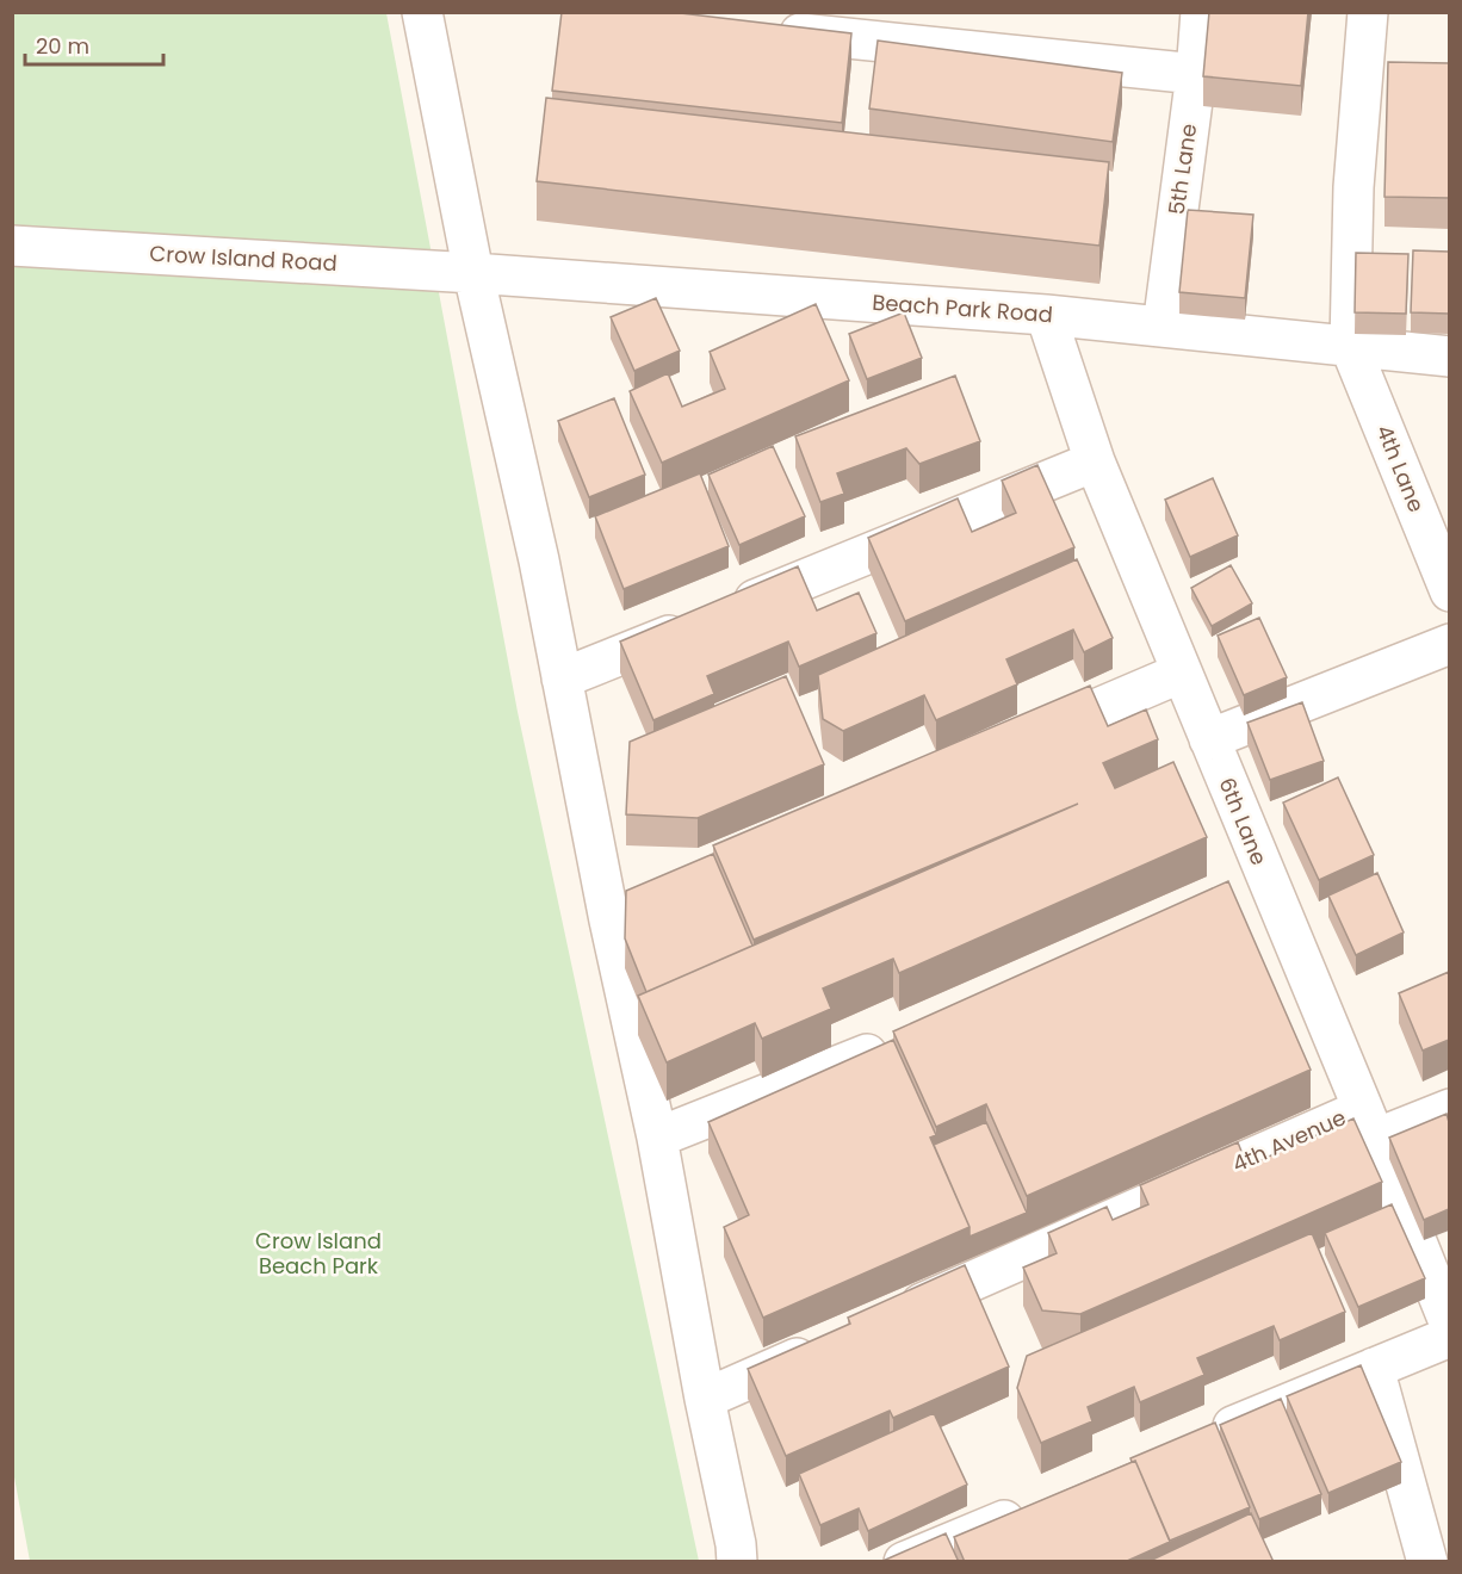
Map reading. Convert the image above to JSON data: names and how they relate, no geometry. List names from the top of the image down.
{
  "streets": {
    "street": [
      "5th Lane",
      "Crow Island Road",
      "Beach Park Road",
      "4th Lane",
      "6th Lane",
      "4th Avenue"
    ]
  },
  "crossings": [
    ["5th Lane", "Beach Park Road"],
    ["Crow Island Road", "Beach Park Road"],
    ["Beach Park Road", "4th Lane"],
    ["Beach Park Road", "6th Lane"],
    ["6th Lane", "4th Avenue"]
  ],
  "parks": ["Crow Island Beach Park"],
  "scale_bar": "20 m"
}
